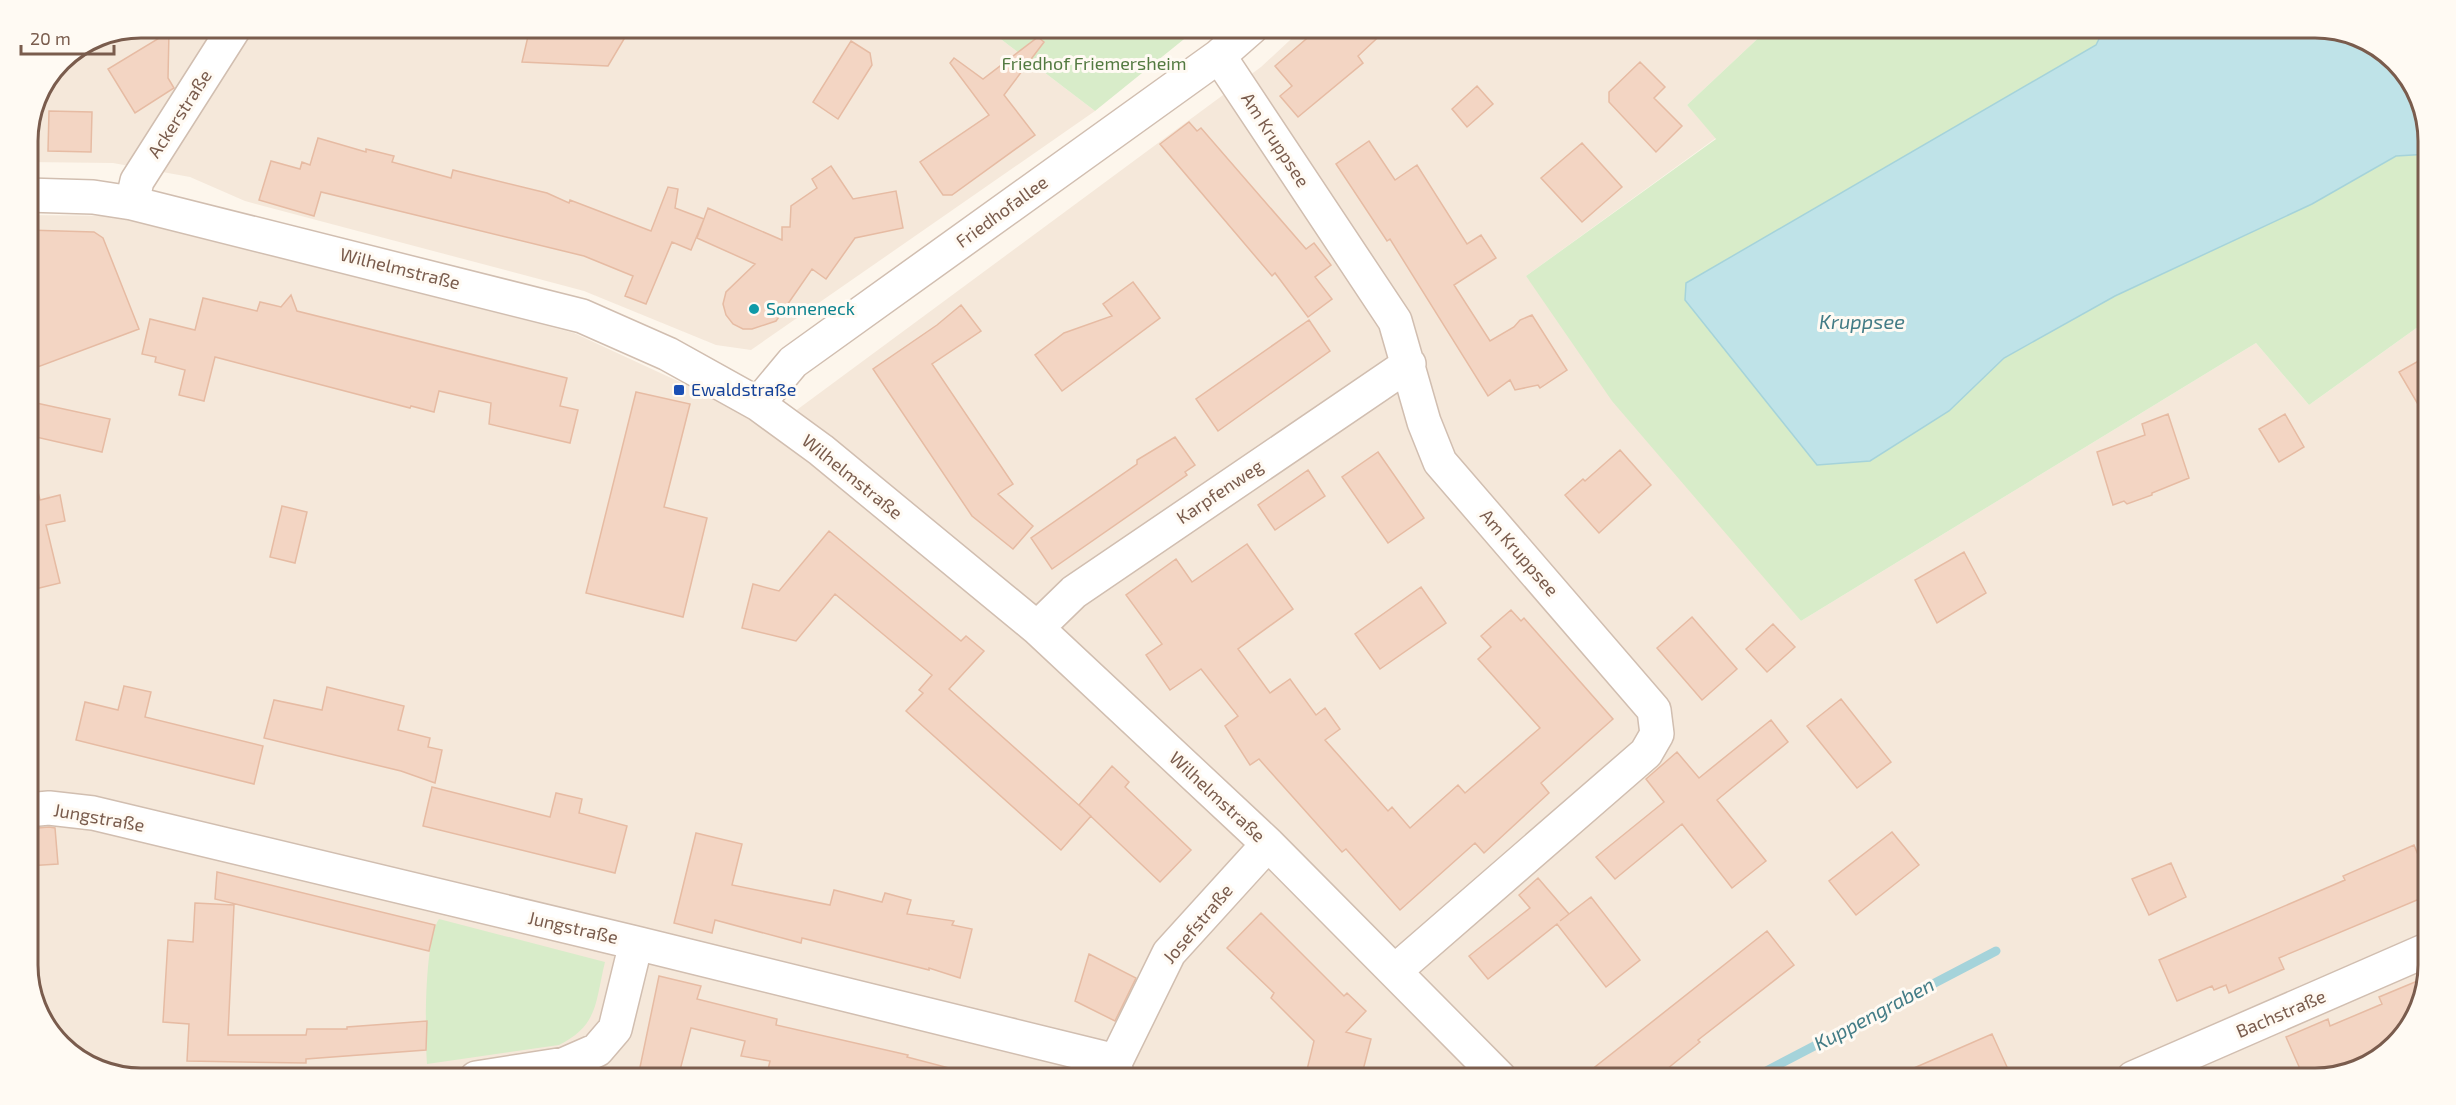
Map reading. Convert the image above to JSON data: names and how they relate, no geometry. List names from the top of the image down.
{
  "streets": {
    "street": [
      "Ackerstraße",
      "Am Kruppsee",
      "Friedhofallee",
      "Wilhelmstraße",
      "Karpfenweg",
      "Jungstraße",
      "Josefstraße",
      "Bachstraße"
    ]
  },
  "crossings": [
    ["Ackerstraße", "Wilhelmstraße"],
    ["Am Kruppsee", "Friedhofallee"],
    ["Am Kruppsee", "Wilhelmstraße"],
    ["Am Kruppsee", "Karpfenweg"],
    ["Friedhofallee", "Wilhelmstraße"],
    ["Wilhelmstraße", "Karpfenweg"],
    ["Wilhelmstraße", "Josefstraße"]
  ],
  "water": ["Kruppsee", "Kuppengraben"],
  "parks": ["Friedhof Friemersheim"],
  "places": {
    "other": ["Sonneneck"],
    "transit": ["Ewaldstraße"]
  },
  "scale_bar": "20 m"
}
